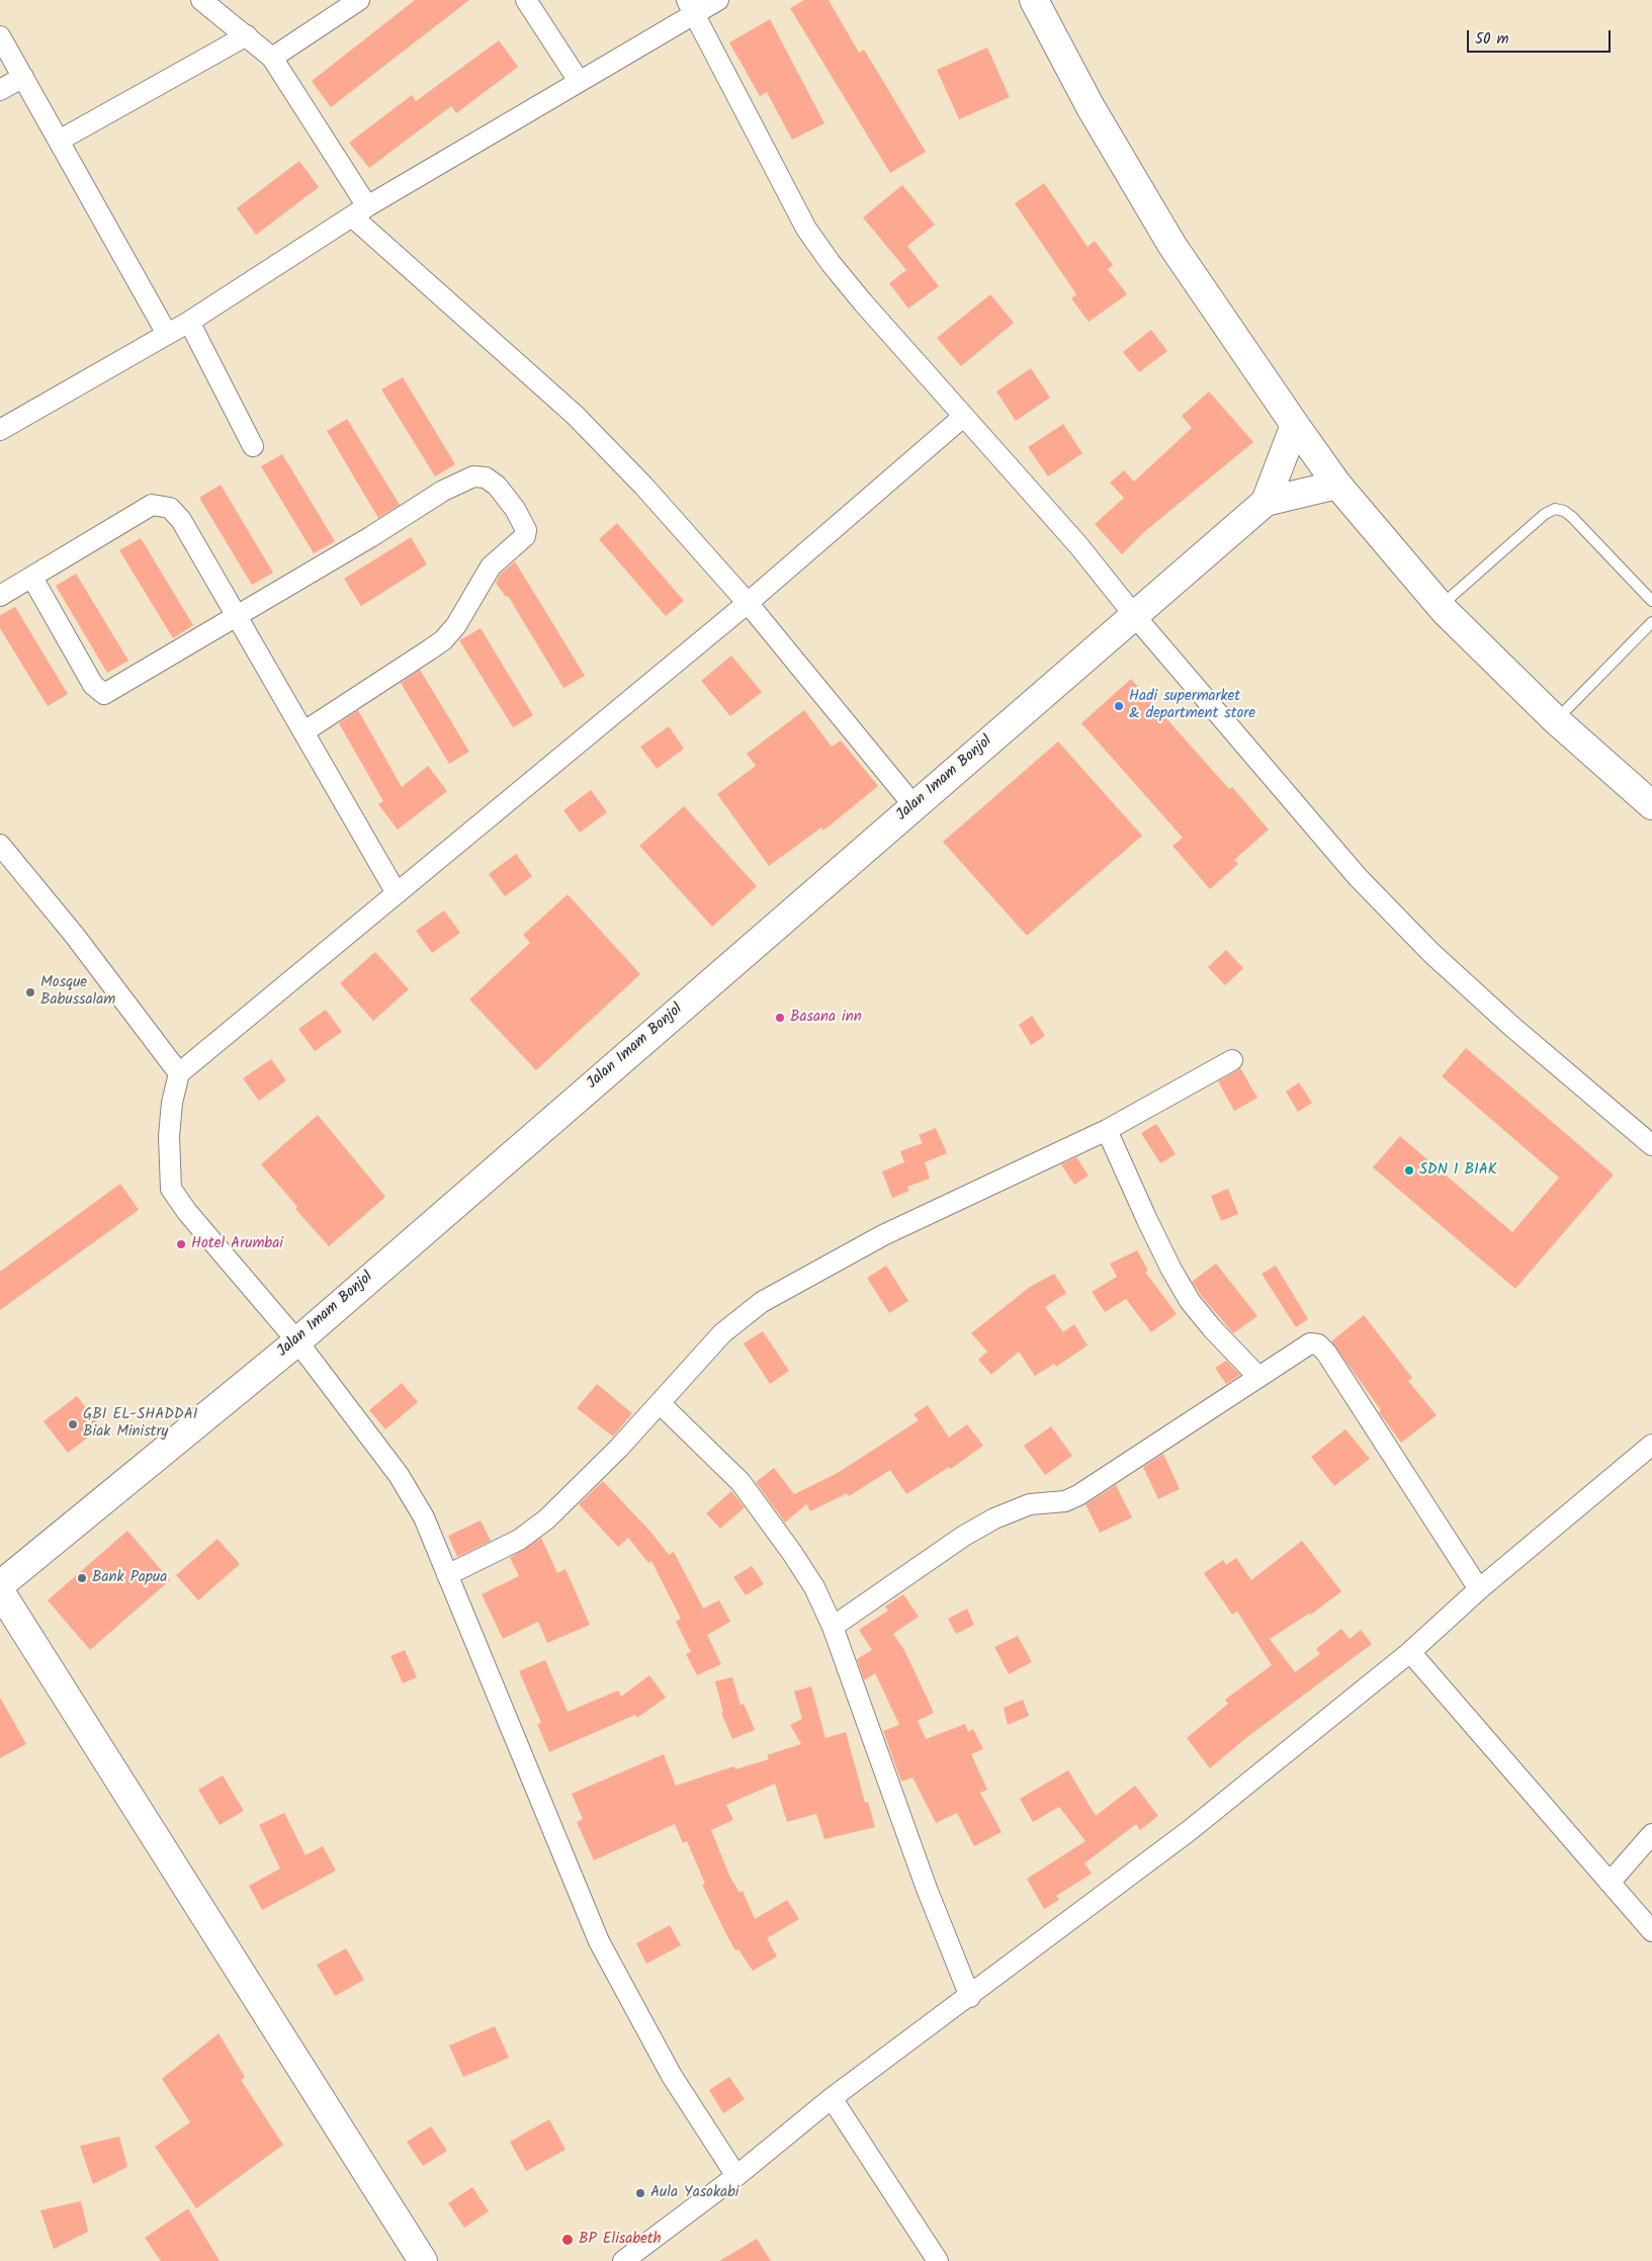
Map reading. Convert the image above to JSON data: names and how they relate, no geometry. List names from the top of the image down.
{
  "streets": {
    "main road": ["Jalan Imam Bonjol"]
  },
  "places": [
    "Hadi supermarket & department store",
    "Mosque Babussalam",
    "Basana inn",
    "SDN 1 BIAK",
    "Hotel Arumbai",
    "GBI EL-SHADDAI Biak Ministry",
    "Bank Papua",
    "Aula Yasokabi",
    "BP Elisabeth"
  ],
  "scale_bar": "50 m"
}
